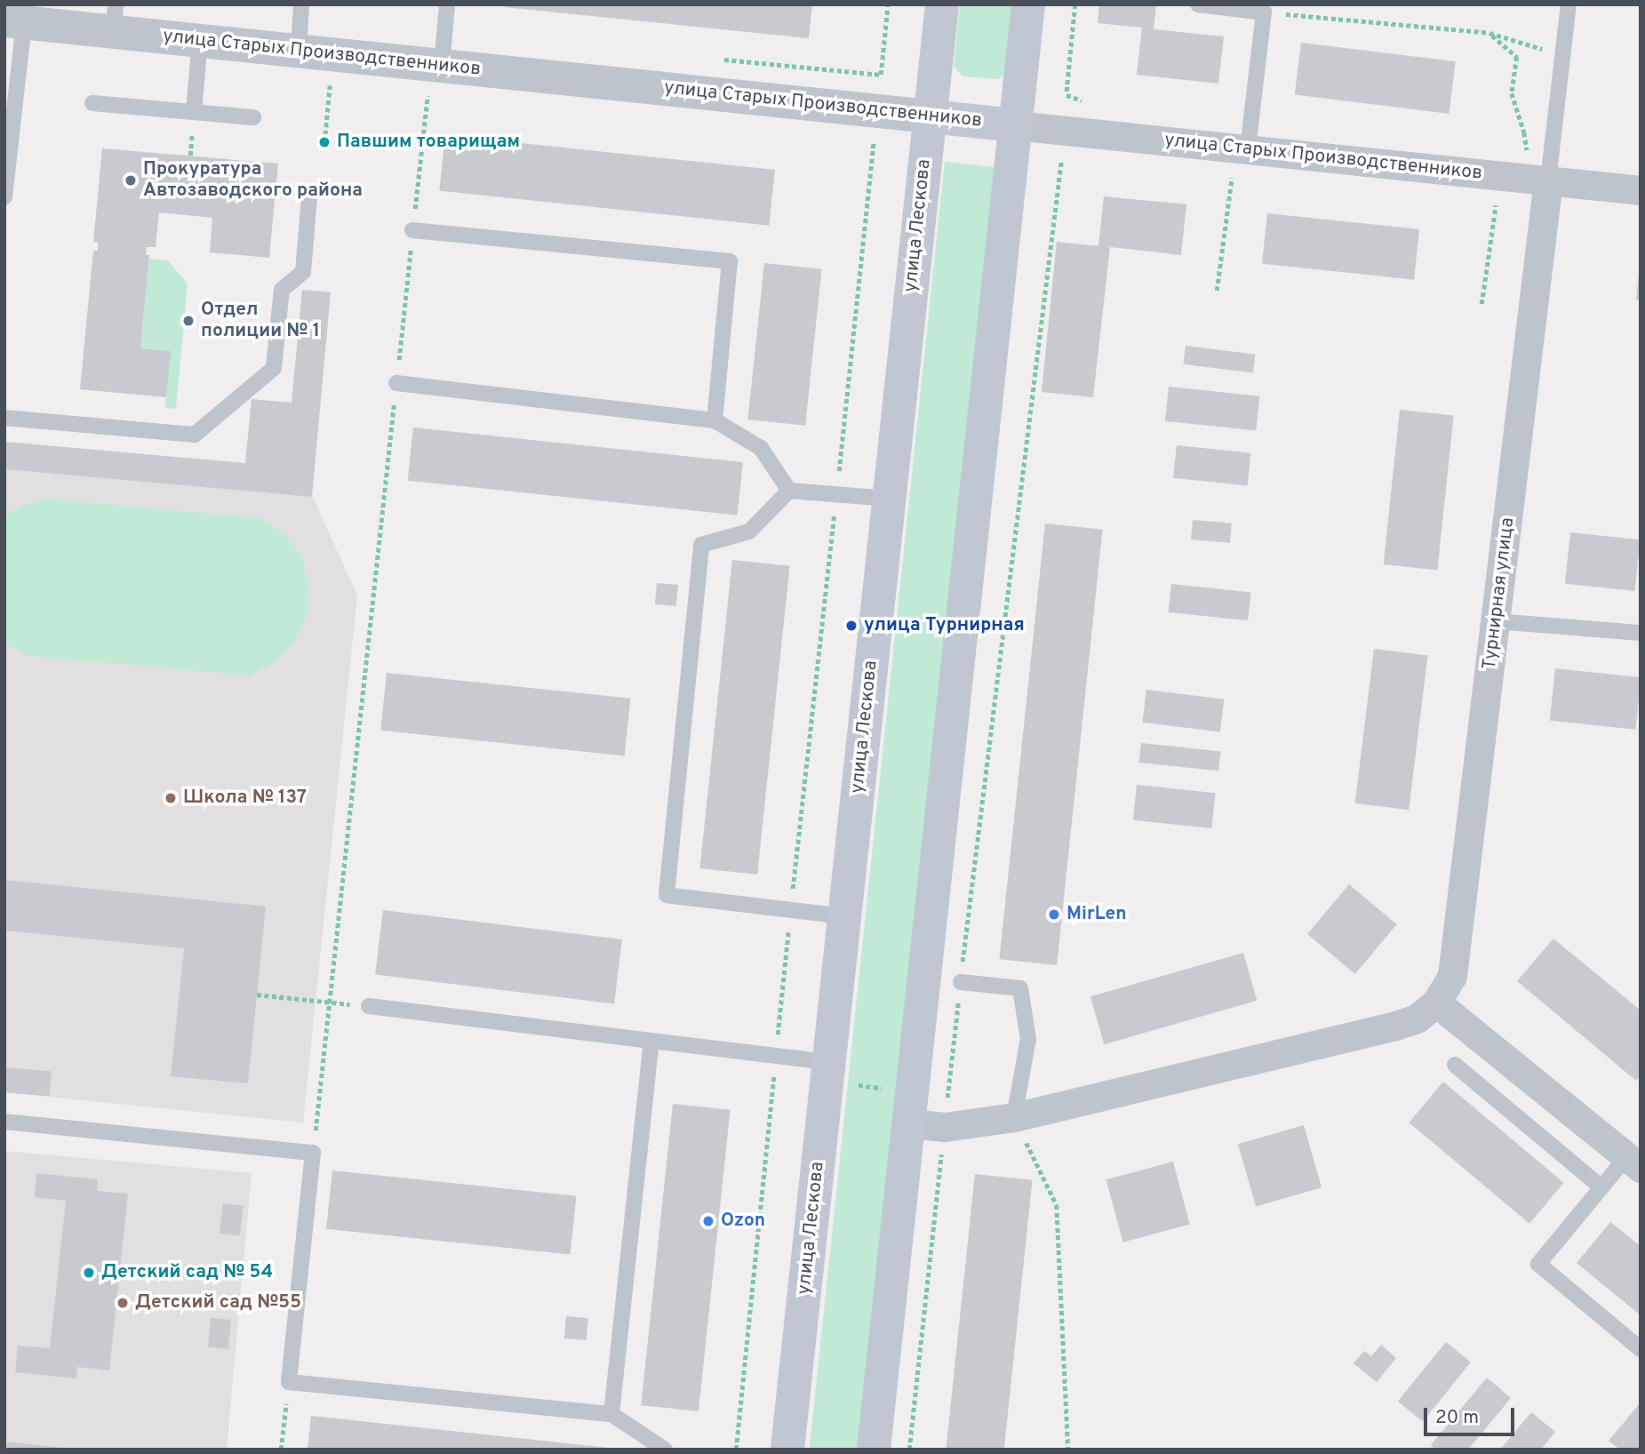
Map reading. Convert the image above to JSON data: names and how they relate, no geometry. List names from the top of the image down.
{
  "streets": {
    "main road": ["улица Старых Производственников", "улица Лескова"],
    "street": ["Турнирная улица"]
  },
  "crossings": [
    ["улица Старых Производственников", "улица Лескова"],
    ["улица Старых Производственников", "Турнирная улица"]
  ],
  "places": [
    "Павшим товарищам",
    "Прокуратура Автозаводского района",
    "Отдел полиции № 1",
    "улица Турнирная",
    "Школа № 137",
    "MirLen",
    "Ozon",
    "Детский сад № 54",
    "Детский сад №55"
  ],
  "scale_bar": "20 m"
}
